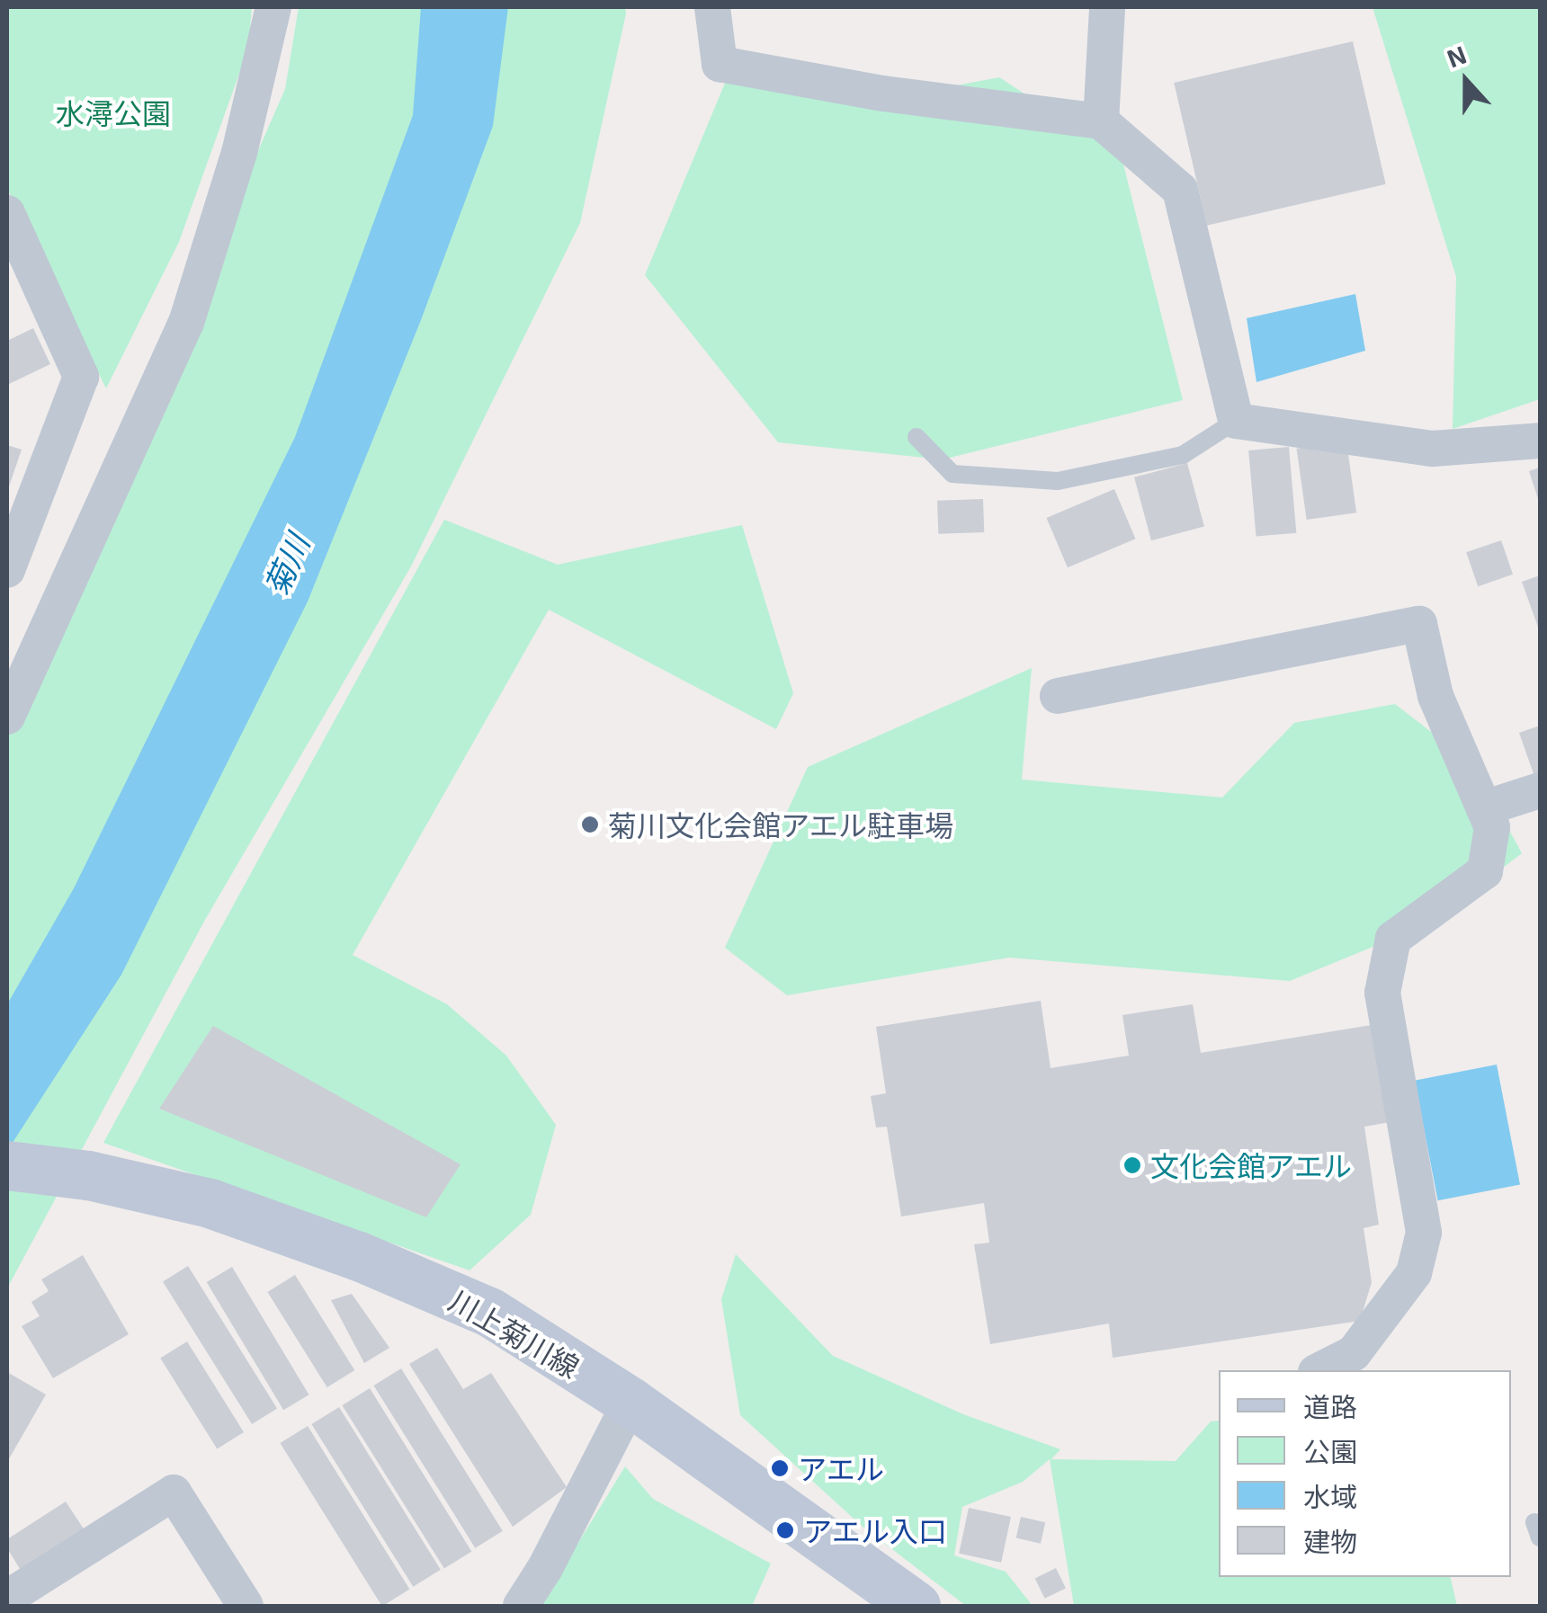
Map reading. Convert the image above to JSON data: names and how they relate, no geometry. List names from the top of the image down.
{
  "streets": {
    "main road": ["川上菊川線"]
  },
  "water": ["菊川"],
  "parks": ["水潯公園"],
  "places": [
    "菊川文化会館アエル駐車場",
    "文化会館アエル",
    "アエル",
    "アエル入口"
  ],
  "legend": [
    "道路",
    "公園",
    "水域",
    "建物"
  ],
  "north": "top"
}
